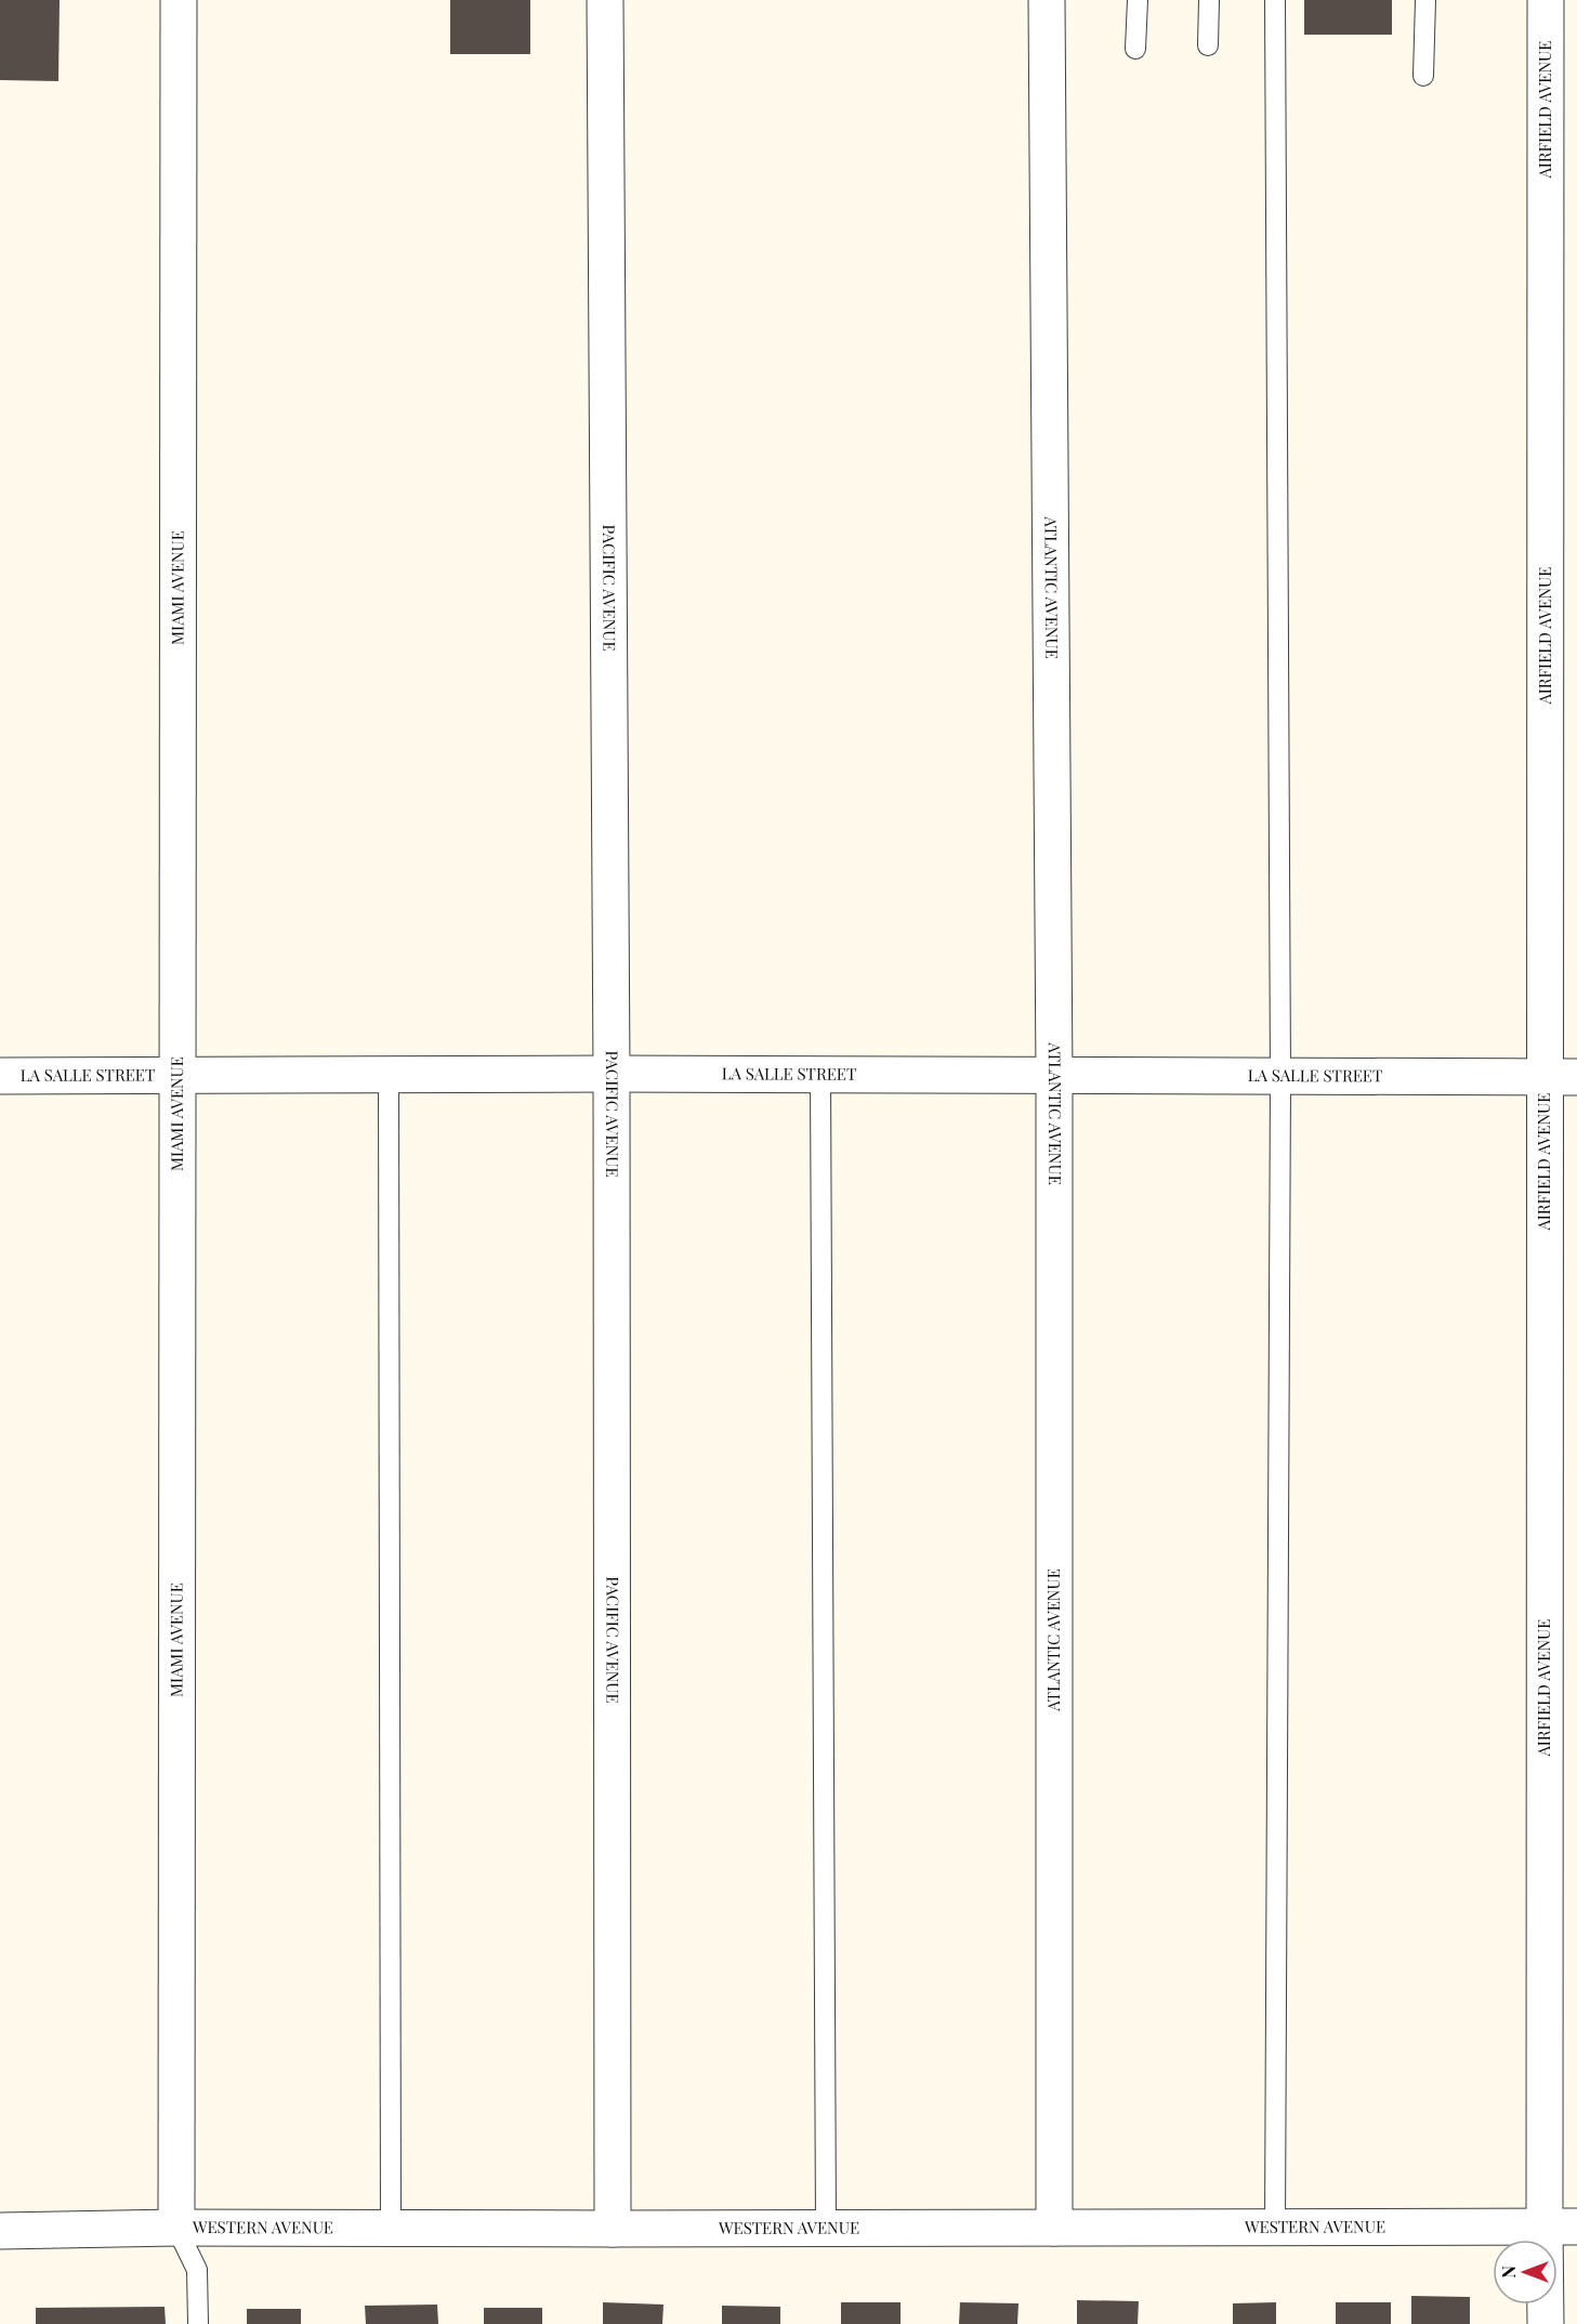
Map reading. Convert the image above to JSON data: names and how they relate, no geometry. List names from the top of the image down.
{
  "streets": {
    "street": [
      "AIRFIELD AVENUE",
      "MIAMI AVENUE",
      "ATLANTIC AVENUE",
      "PACIFIC AVENUE",
      "LA SALLE STREET",
      "WESTERN AVENUE"
    ]
  },
  "crossings": [
    ["AIRFIELD AVENUE", "LA SALLE STREET"],
    ["AIRFIELD AVENUE", "WESTERN AVENUE"],
    ["MIAMI AVENUE", "LA SALLE STREET"],
    ["MIAMI AVENUE", "WESTERN AVENUE"],
    ["ATLANTIC AVENUE", "LA SALLE STREET"],
    ["ATLANTIC AVENUE", "WESTERN AVENUE"],
    ["PACIFIC AVENUE", "LA SALLE STREET"],
    ["PACIFIC AVENUE", "WESTERN AVENUE"]
  ],
  "north": "left"
}
